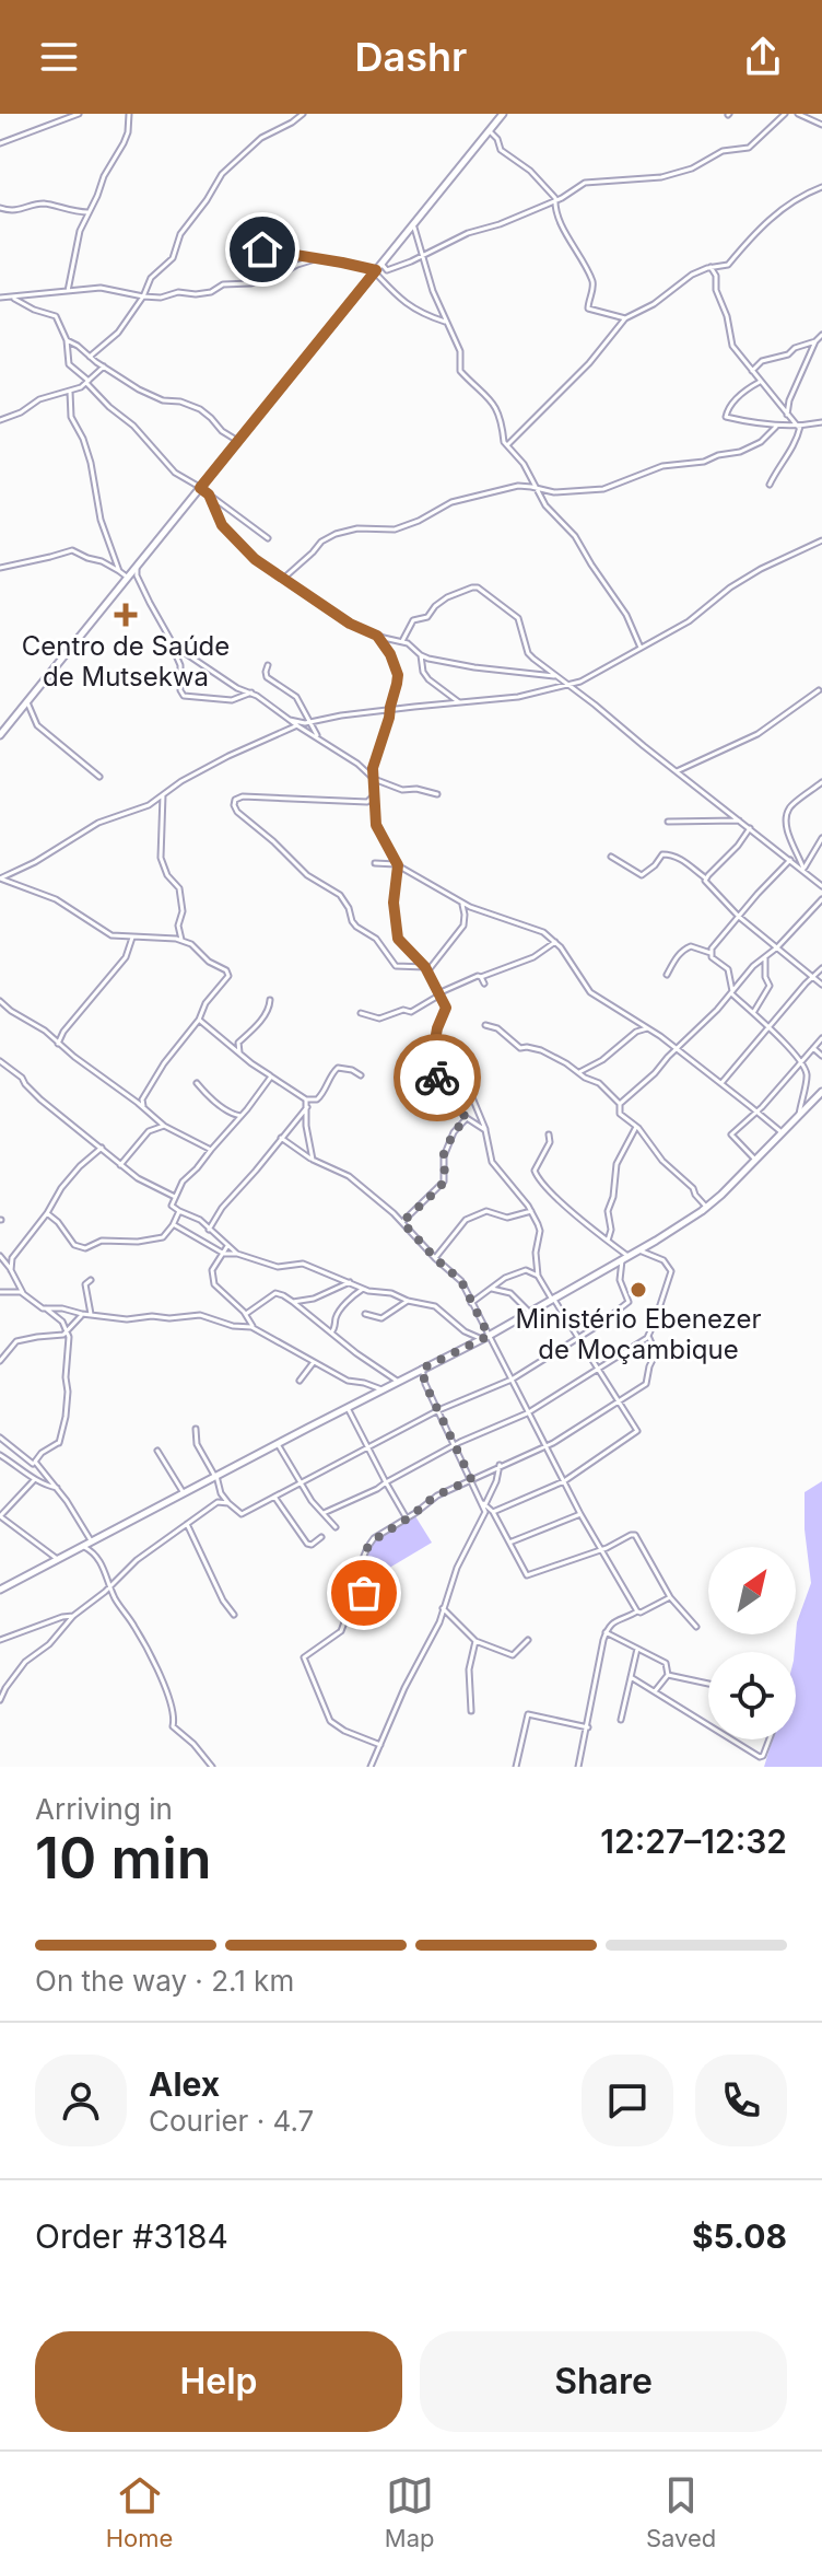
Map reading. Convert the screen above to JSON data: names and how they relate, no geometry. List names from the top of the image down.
{
  "places": {
    "health": ["Centro de Saúde de Mutsekwa"],
    "other": ["Ministério Ebenezer de Moçambique"]
  },
  "north": "top right",
  "page": {
    "header": "Dashr",
    "heading": ["10 min", "Arriving in", "12:27–12:32"],
    "panel": [
      "Alex",
      "Courier · 4.7",
      "Order #3184",
      "$5.08"
    ],
    "bar": "On the way · 2.1 km",
    "buttons": ["Help", "Share"],
    "tabs": ["Home", "Map", "Saved"]
  }
}
